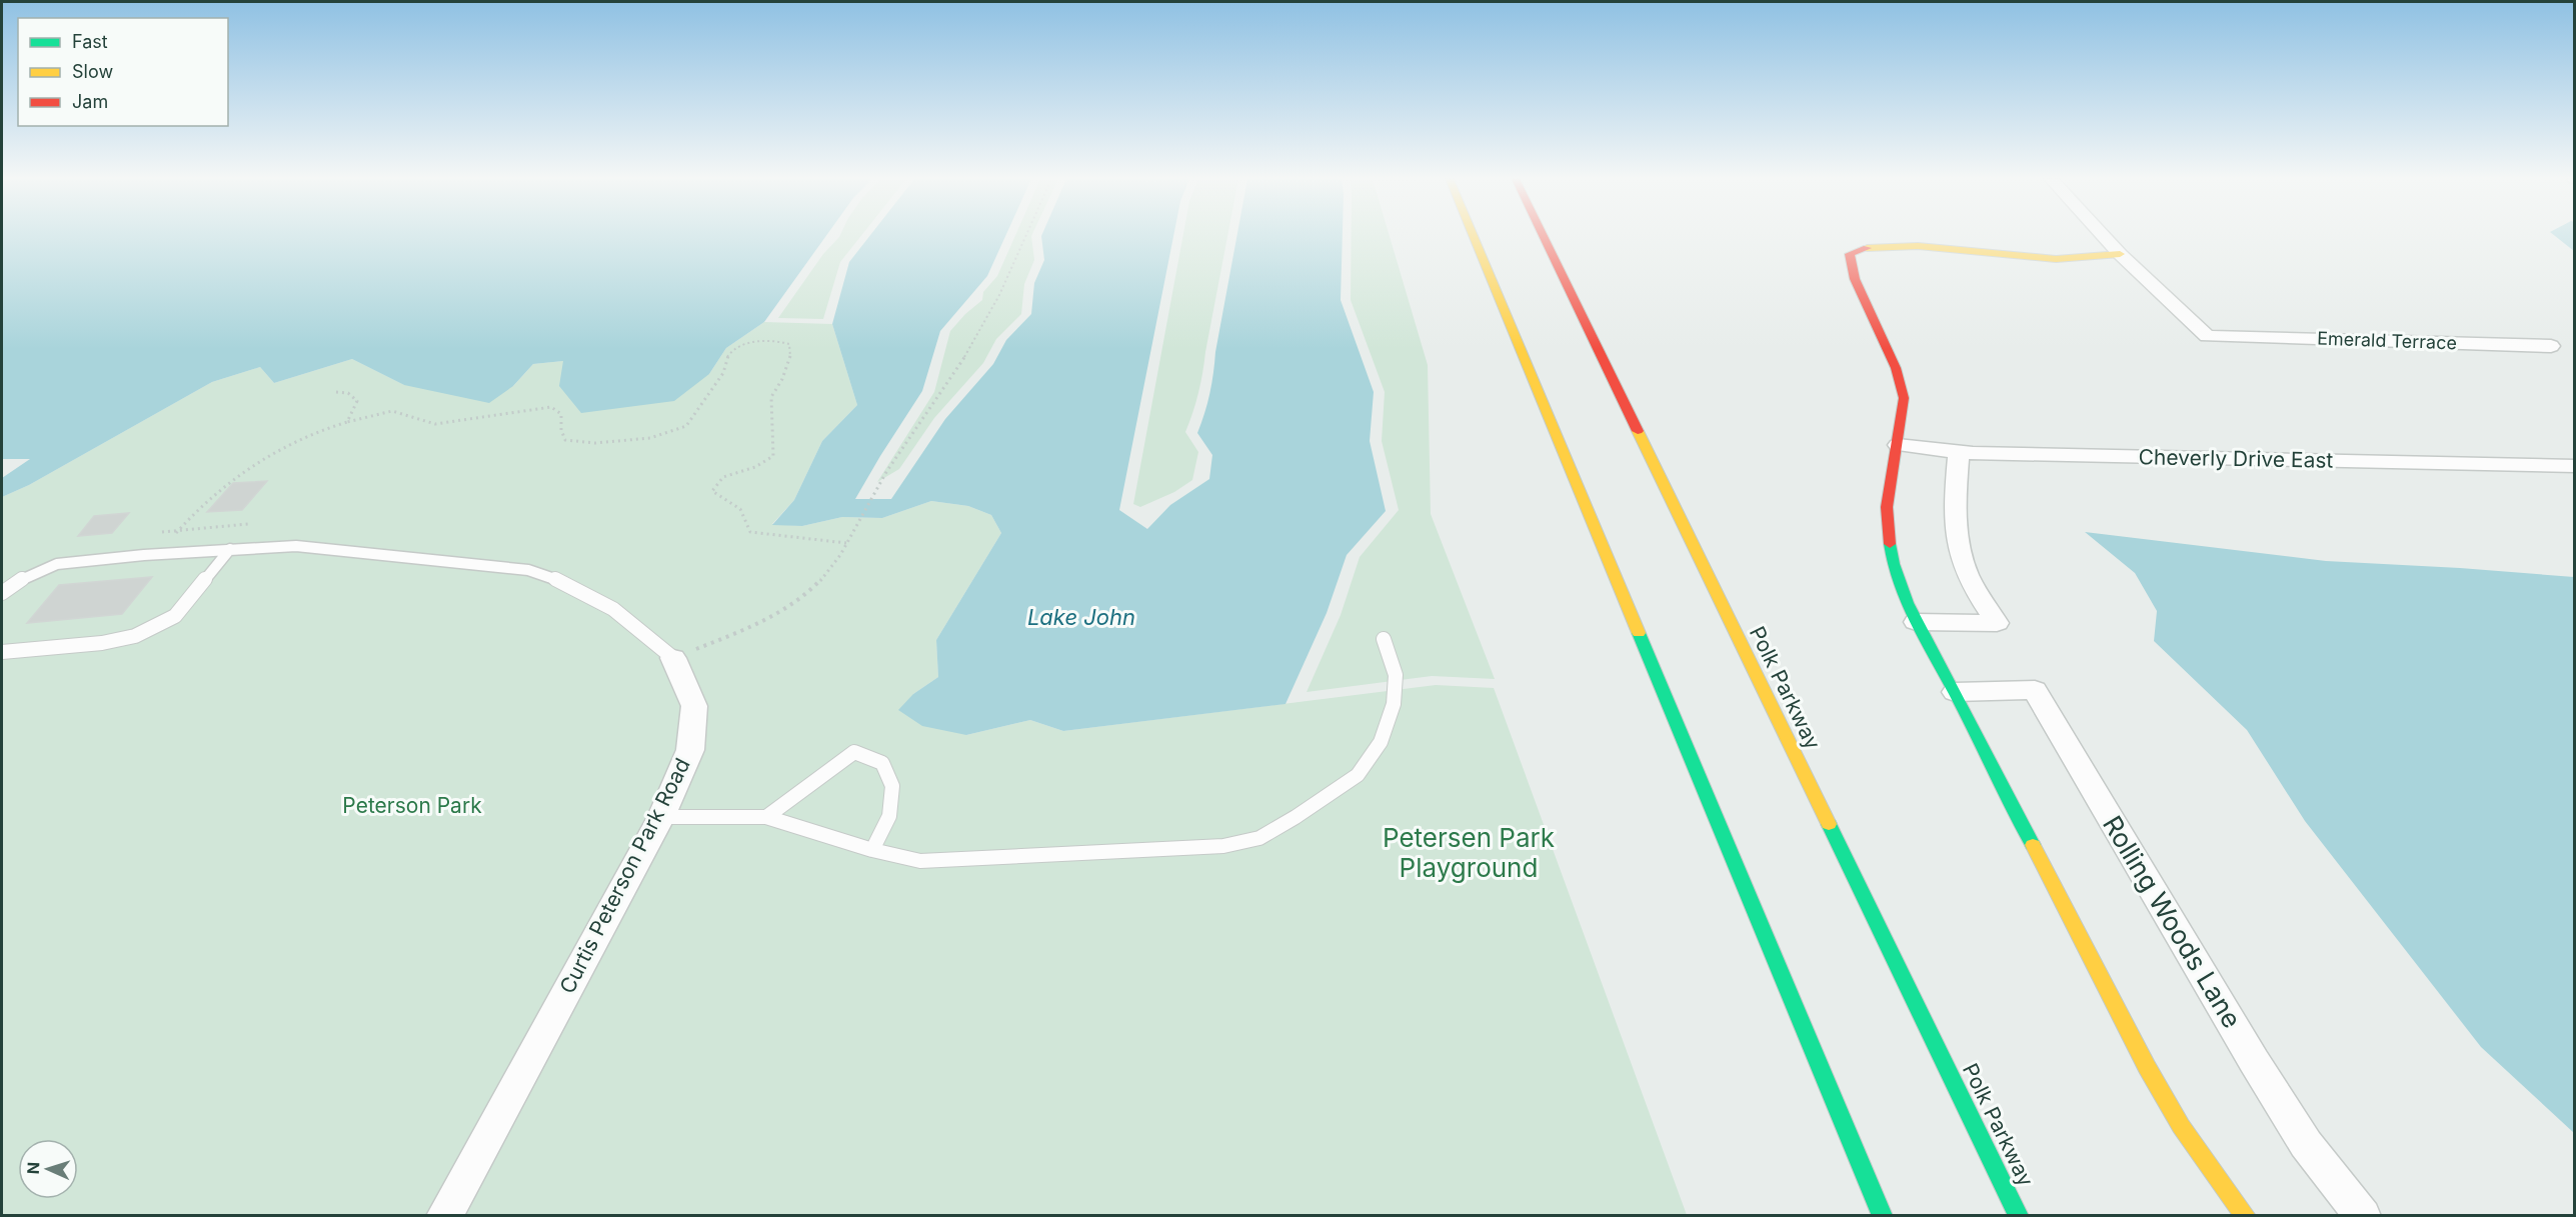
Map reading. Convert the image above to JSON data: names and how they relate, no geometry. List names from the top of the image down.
{
  "streets": {
    "main road": ["Polk Parkway"],
    "street": [
      "Emerald Terrace",
      "Cheverly Drive East",
      "Curtis Peterson Park Road",
      "Rolling Woods Lane"
    ]
  },
  "water": ["Lake John"],
  "parks": ["Peterson Park", "Petersen Park Playground"],
  "legend": ["Fast", "Slow", "Jam"],
  "north": "left"
}
